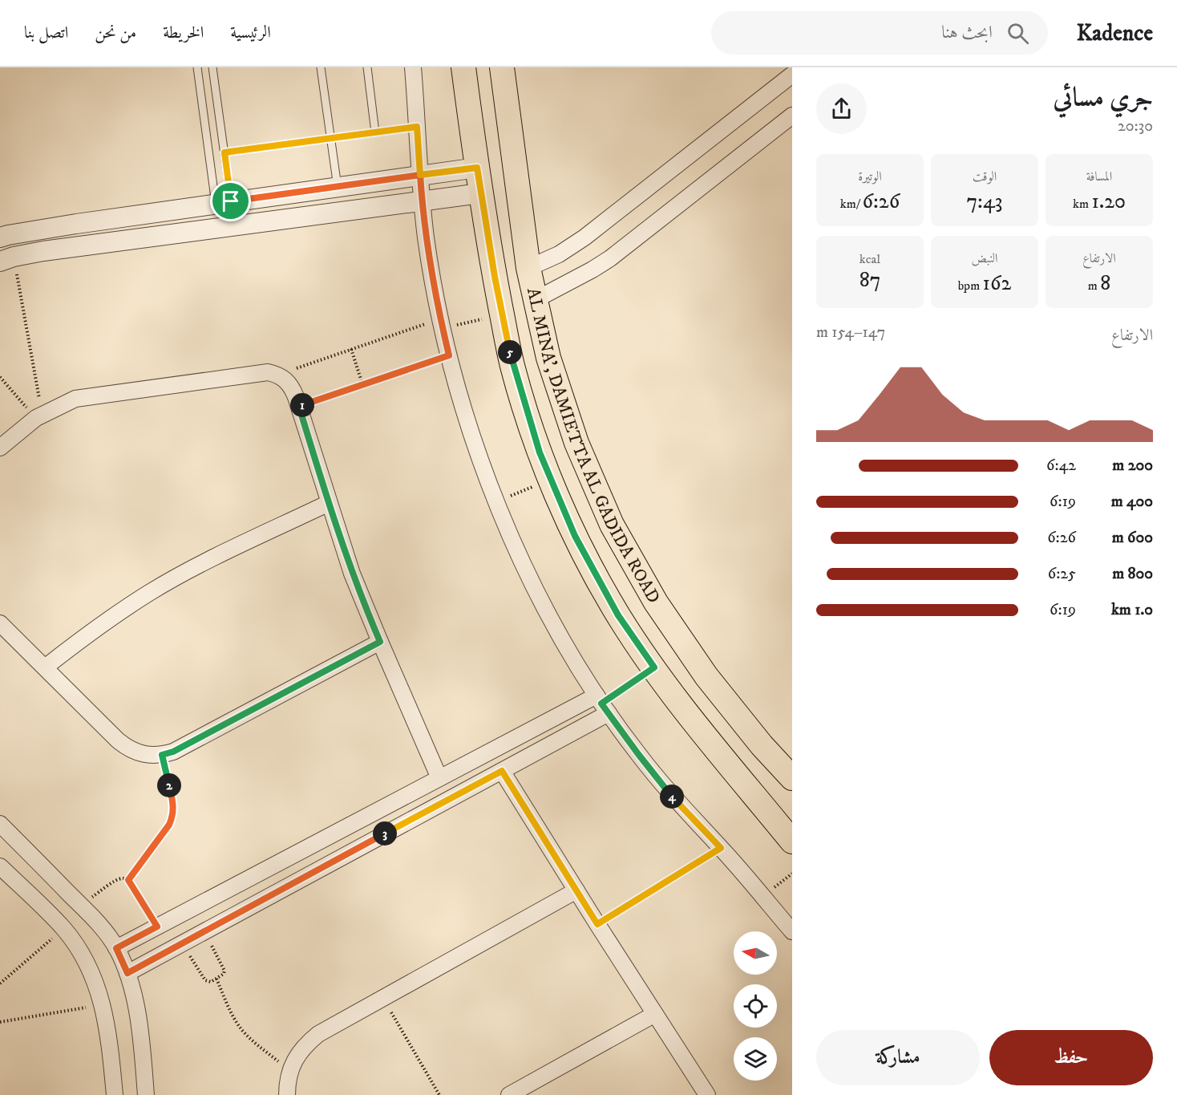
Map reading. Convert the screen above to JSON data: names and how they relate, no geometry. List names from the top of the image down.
{
  "streets": {
    "main road": ["AL MINA', DAMIETTA AL GADIDA ROAD"]
  },
  "north": "left",
  "page": {
    "header": "Kadence",
    "search": "ابحث هنا",
    "nav": [
      "الرئيسية",
      "الخريطة",
      "من نحن",
      "اتصل بنا"
    ],
    "heading": ["جري مسائي", "20:30"],
    "stats": [
      ["المسافة", "1.20 km"],
      ["الوقت", "7:43"],
      ["الوتيرة", "6:26 /km"],
      ["الارتفاع", "8 m"],
      ["النبض", "162 bpm"],
      ["kcal", "87"]
    ],
    "chart": ["الارتفاع", "147–154 m"],
    "pins": [
      "5",
      "1",
      "2",
      "4",
      "3"
    ],
    "list": [
      {
        "name": "200 m",
        "note": "6:42"
      },
      {
        "name": "400 m",
        "note": "6:19"
      },
      {
        "name": "600 m",
        "note": "6:26"
      },
      {
        "name": "800 m",
        "note": "6:25"
      },
      {
        "name": "1.0 km",
        "note": "6:19"
      }
    ],
    "buttons": ["حفظ", "مشاركة"]
  }
}
